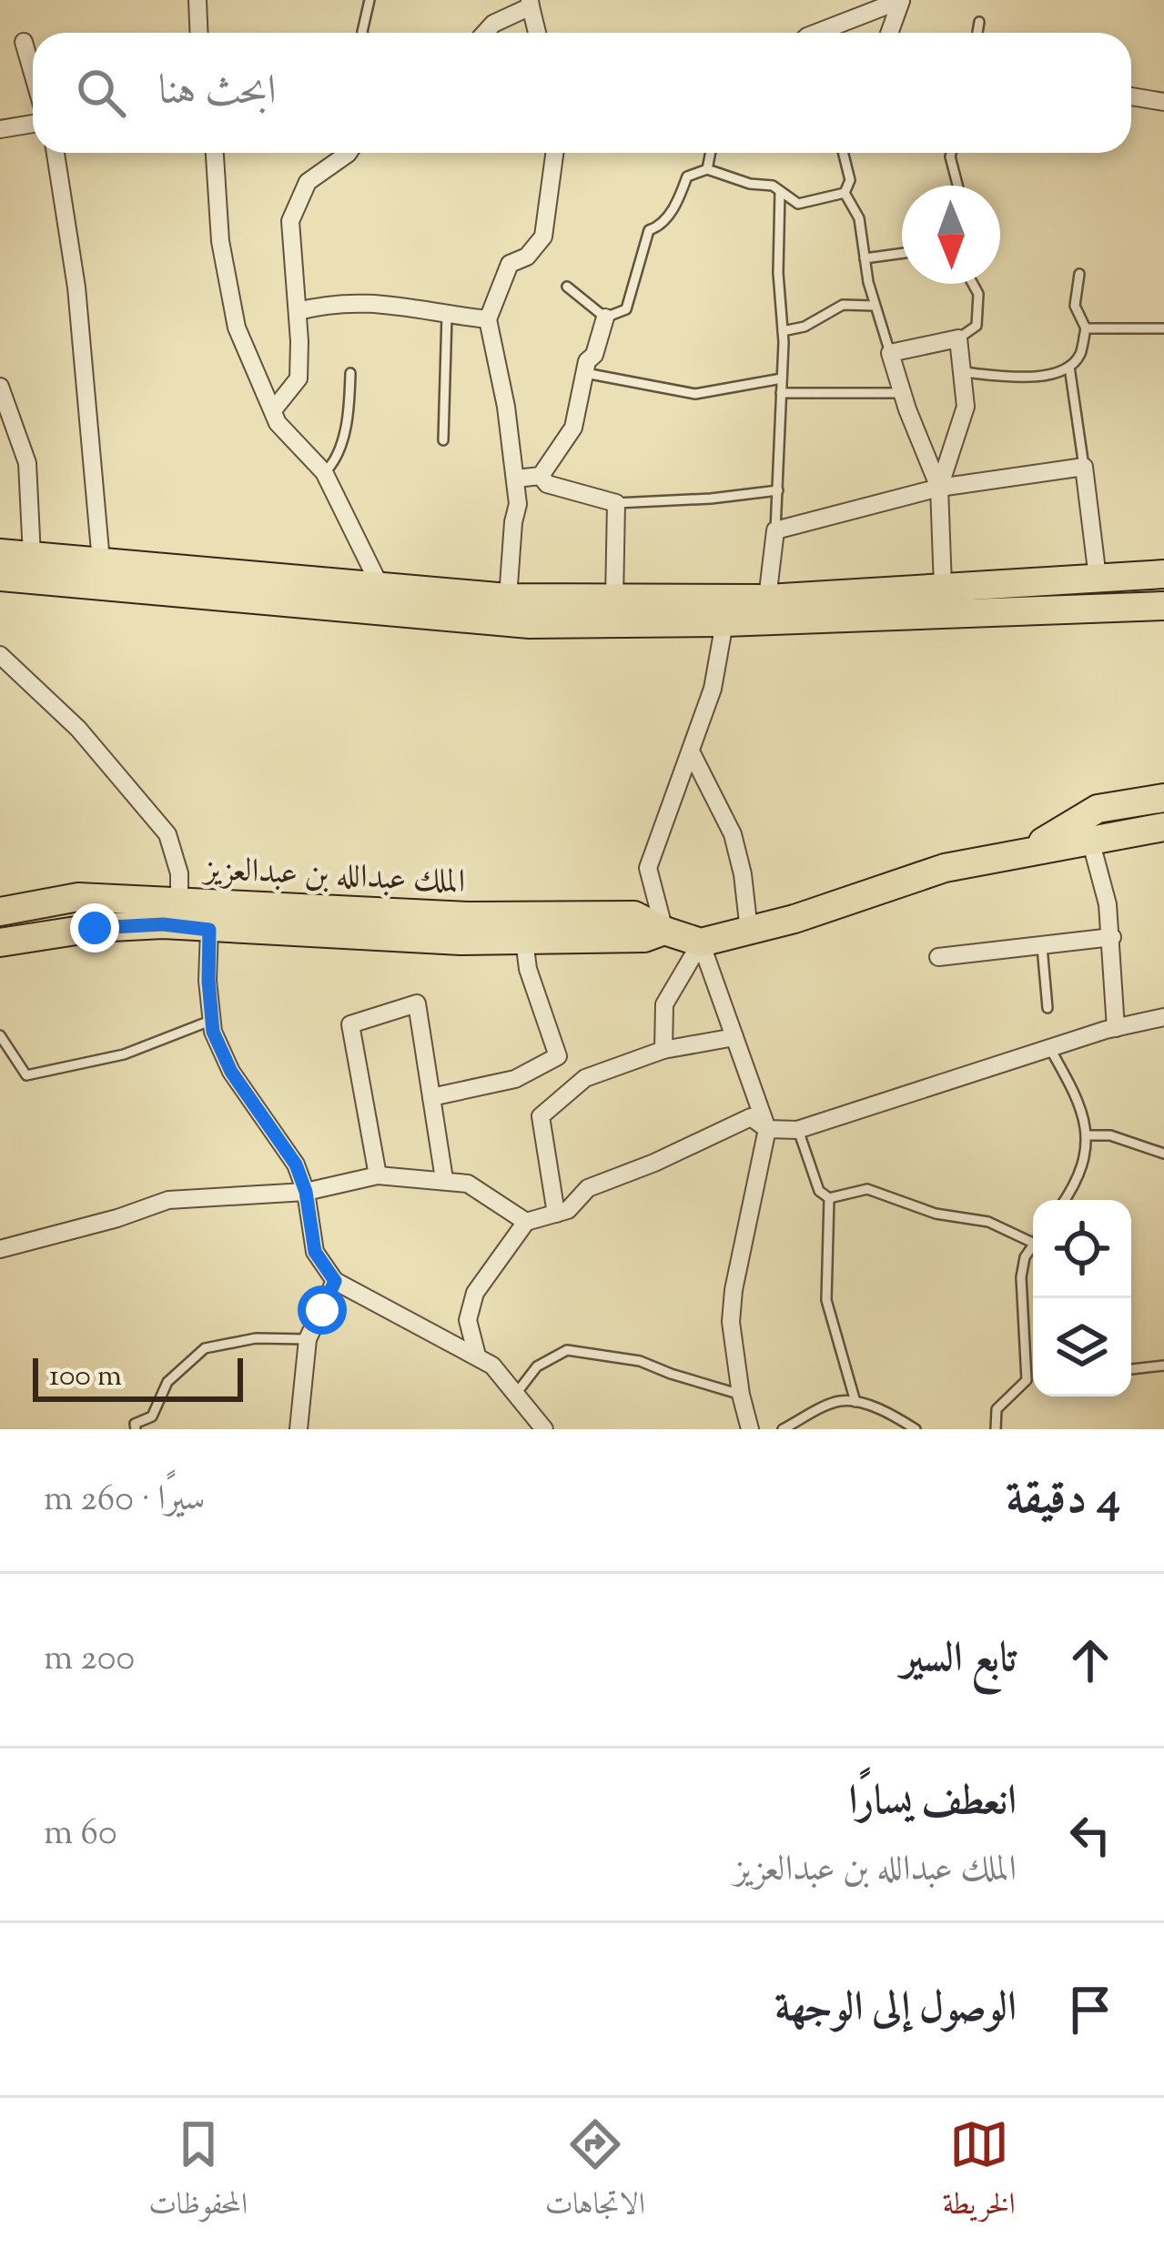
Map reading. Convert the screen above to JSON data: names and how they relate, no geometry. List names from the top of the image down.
{
  "streets": {
    "main road": ["الملك عبدالله بن عبدالعزيز"]
  },
  "scale_bar": "100 m",
  "north": "bottom",
  "page": {
    "search": "ابحث هنا",
    "scale": "100 m",
    "heading": ["4 دقيقة", "سيرًا · 260 m"],
    "list": [
      ["تابع السير", "200 m"],
      ["انعطف يسارًا", "الملك عبدالله بن عبدالعزيز", "60 m"],
      "الوصول إلى الوجهة"
    ],
    "nav": ["الخريطة", "الاتجاهات", "المحفوظات"]
  }
}
